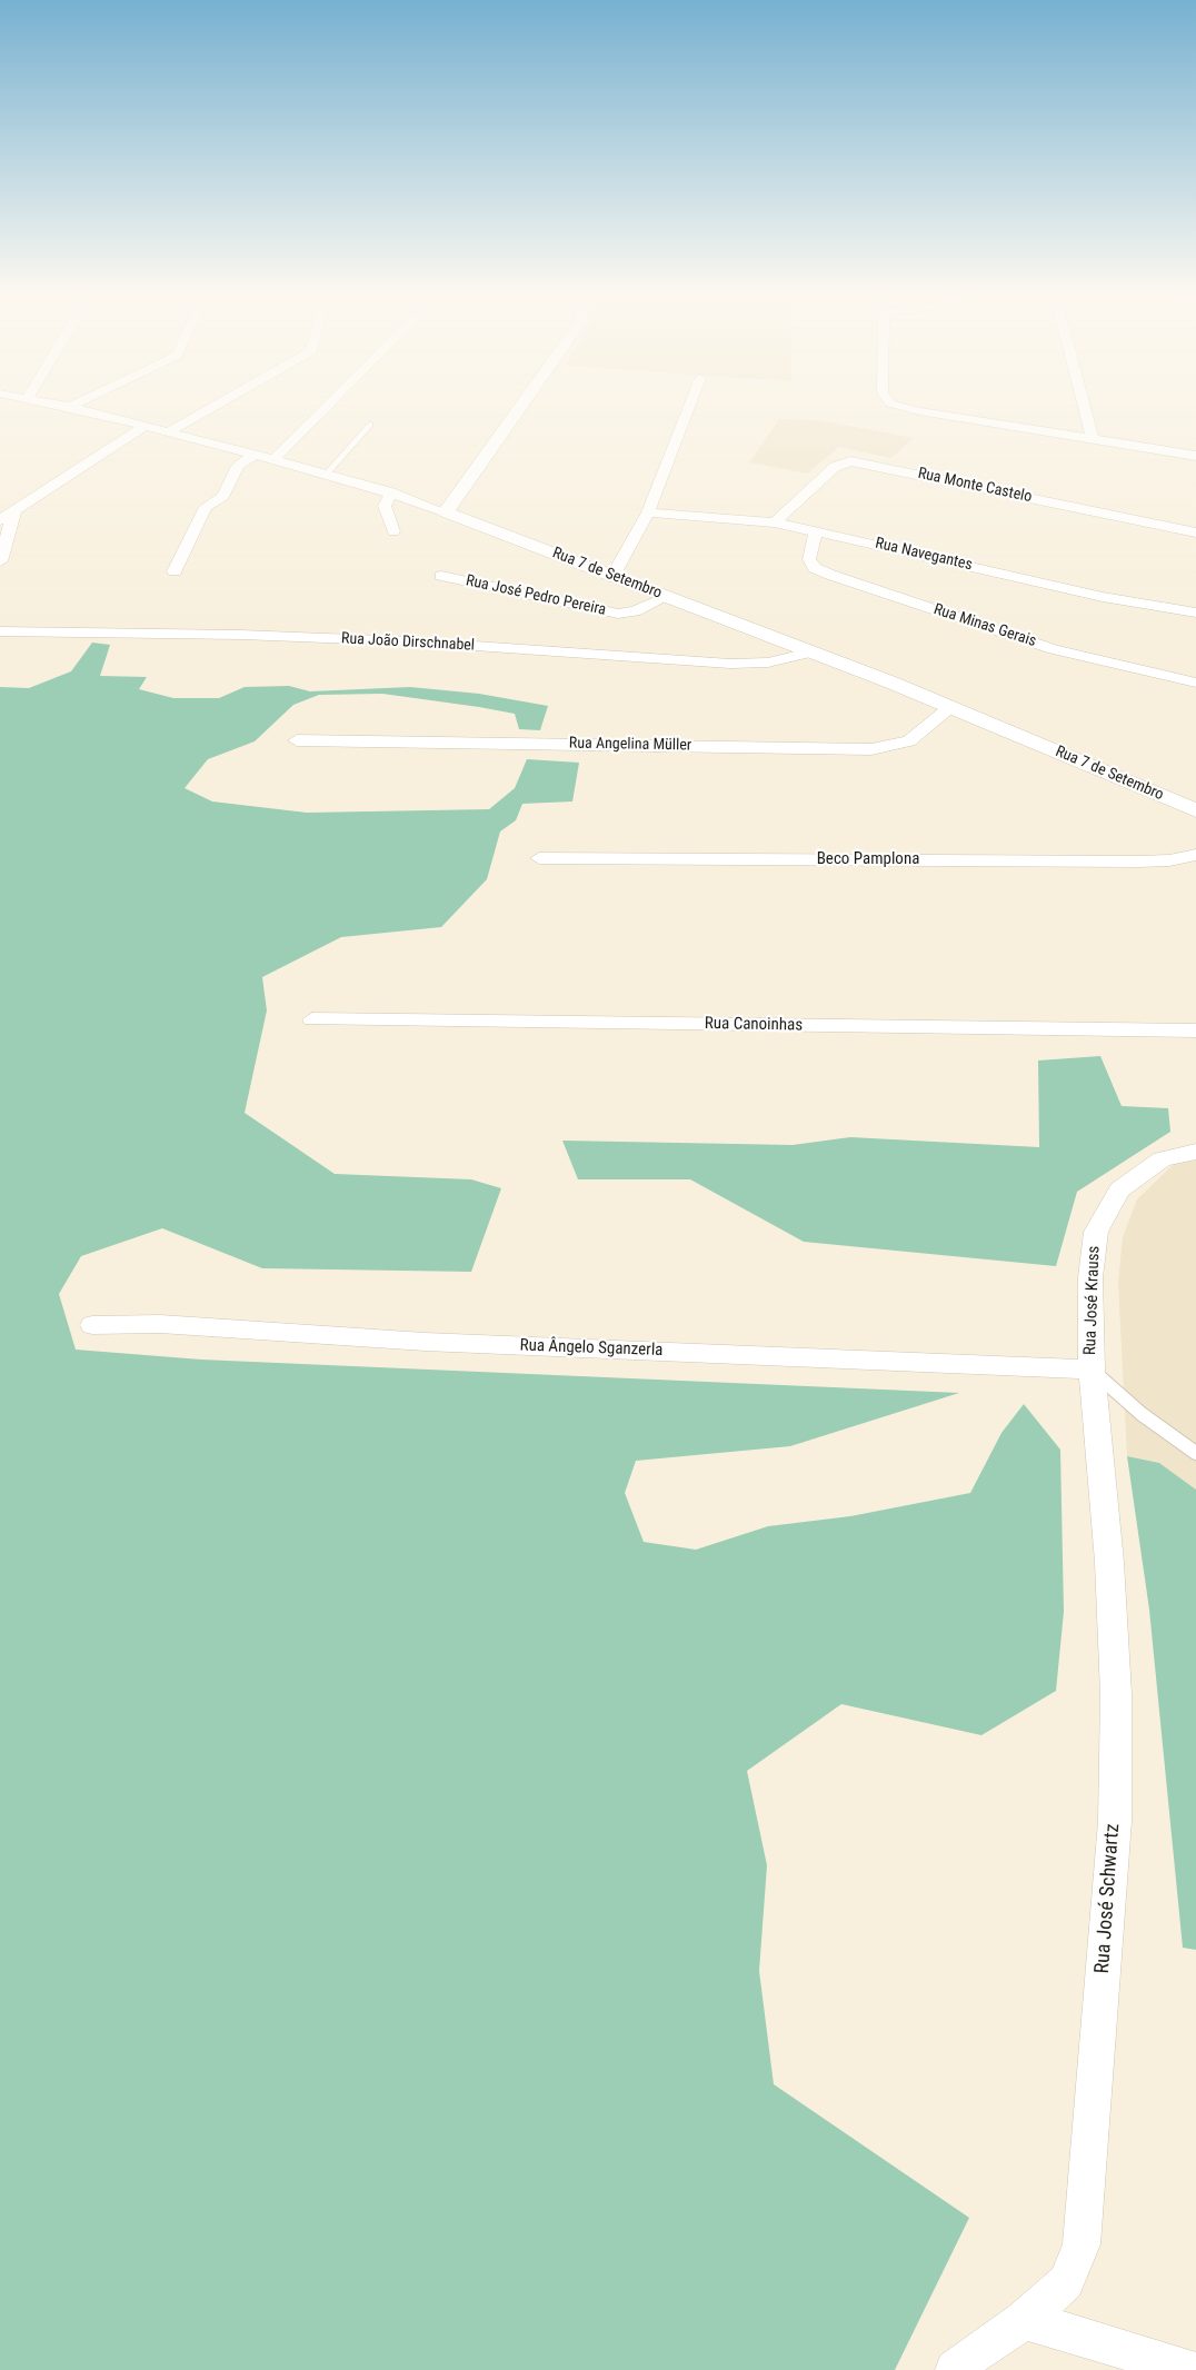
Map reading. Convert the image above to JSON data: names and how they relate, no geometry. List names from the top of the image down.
{
  "streets": {
    "street": [
      "Rua Monte Castelo",
      "Rua Navegantes",
      "Rua 7 de Setembro",
      "Rua José Pedro Pereira",
      "Rua Minas Gerais",
      "Rua João Dirschnabel",
      "Rua Angelina Müller",
      "Beco Pamplona",
      "Rua Canoinhas",
      "Rua José Krauss",
      "Rua Ângelo Sganzerla",
      "Rua José Schwartz"
    ]
  },
  "crossings": [
    ["Rua Monte Castelo", "Rua Navegantes"],
    ["Rua Navegantes", "Rua Minas Gerais"],
    ["Rua 7 de Setembro", "Rua José Pedro Pereira"],
    ["Rua 7 de Setembro", "Rua João Dirschnabel"],
    ["Rua 7 de Setembro", "Rua Angelina Müller"],
    ["Rua José Krauss", "Rua Ângelo Sganzerla"],
    ["Rua José Krauss", "Rua José Schwartz"],
    ["Rua Ângelo Sganzerla", "Rua José Schwartz"]
  ]
}
